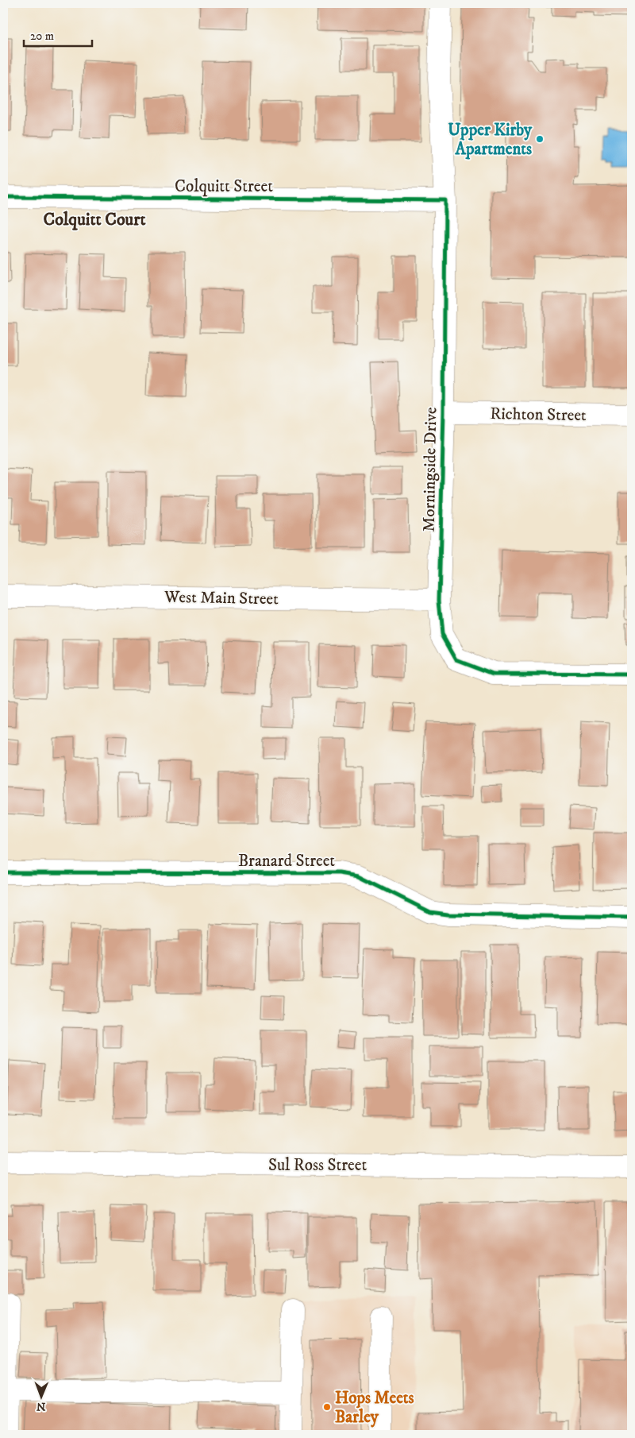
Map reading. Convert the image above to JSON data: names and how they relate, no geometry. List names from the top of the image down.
{
  "streets": {
    "street": [
      "Colquitt Street",
      "Richton Street",
      "Morningside Drive",
      "West Main Street",
      "Branard Street",
      "Sul Ross Street"
    ]
  },
  "crossings": [
    ["Colquitt Street", "Morningside Drive"],
    ["Richton Street", "Morningside Drive"],
    ["Morningside Drive", "West Main Street"]
  ],
  "districts": ["Colquitt Court"],
  "places": ["Upper Kirby Apartments", "Hops Meets Barley"],
  "scale_bar": "20 m",
  "north": "bottom"
}
